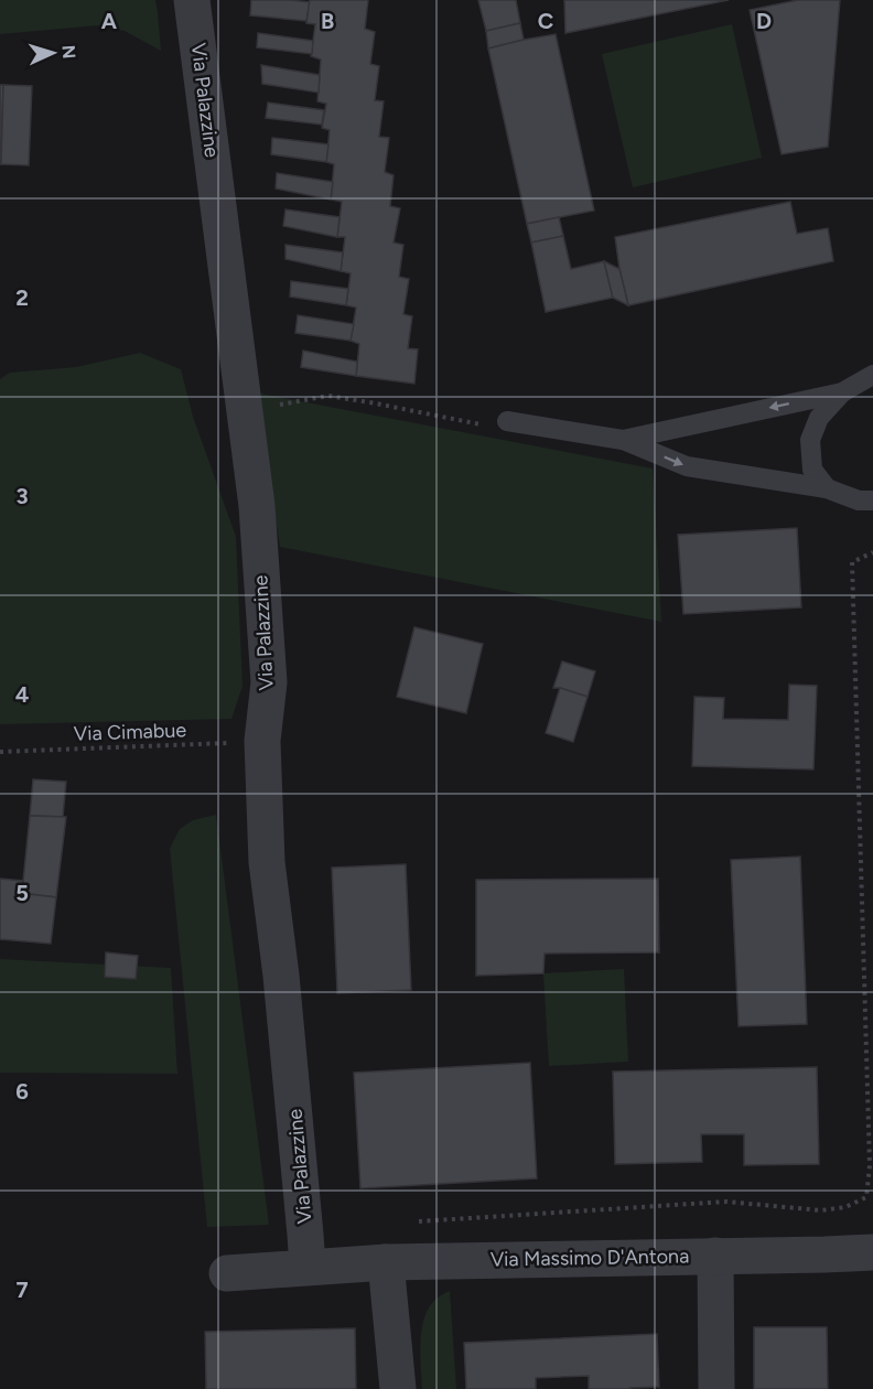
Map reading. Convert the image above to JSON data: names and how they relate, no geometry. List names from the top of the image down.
{
  "streets": {
    "street": ["Via Palazzine", "Via Massimo D'Antona"],
    "path": ["Via Cimabue"]
  },
  "crossings": [
    ["Via Palazzine", "Via Cimabue"],
    ["Via Palazzine", "Via Massimo D'Antona"]
  ],
  "north": "right",
  "grid": {
    "columns": [
      "A",
      "B",
      "C",
      "D"
    ],
    "rows": [
      "2",
      "3",
      "4",
      "5",
      "6",
      "7"
    ]
  }
}
